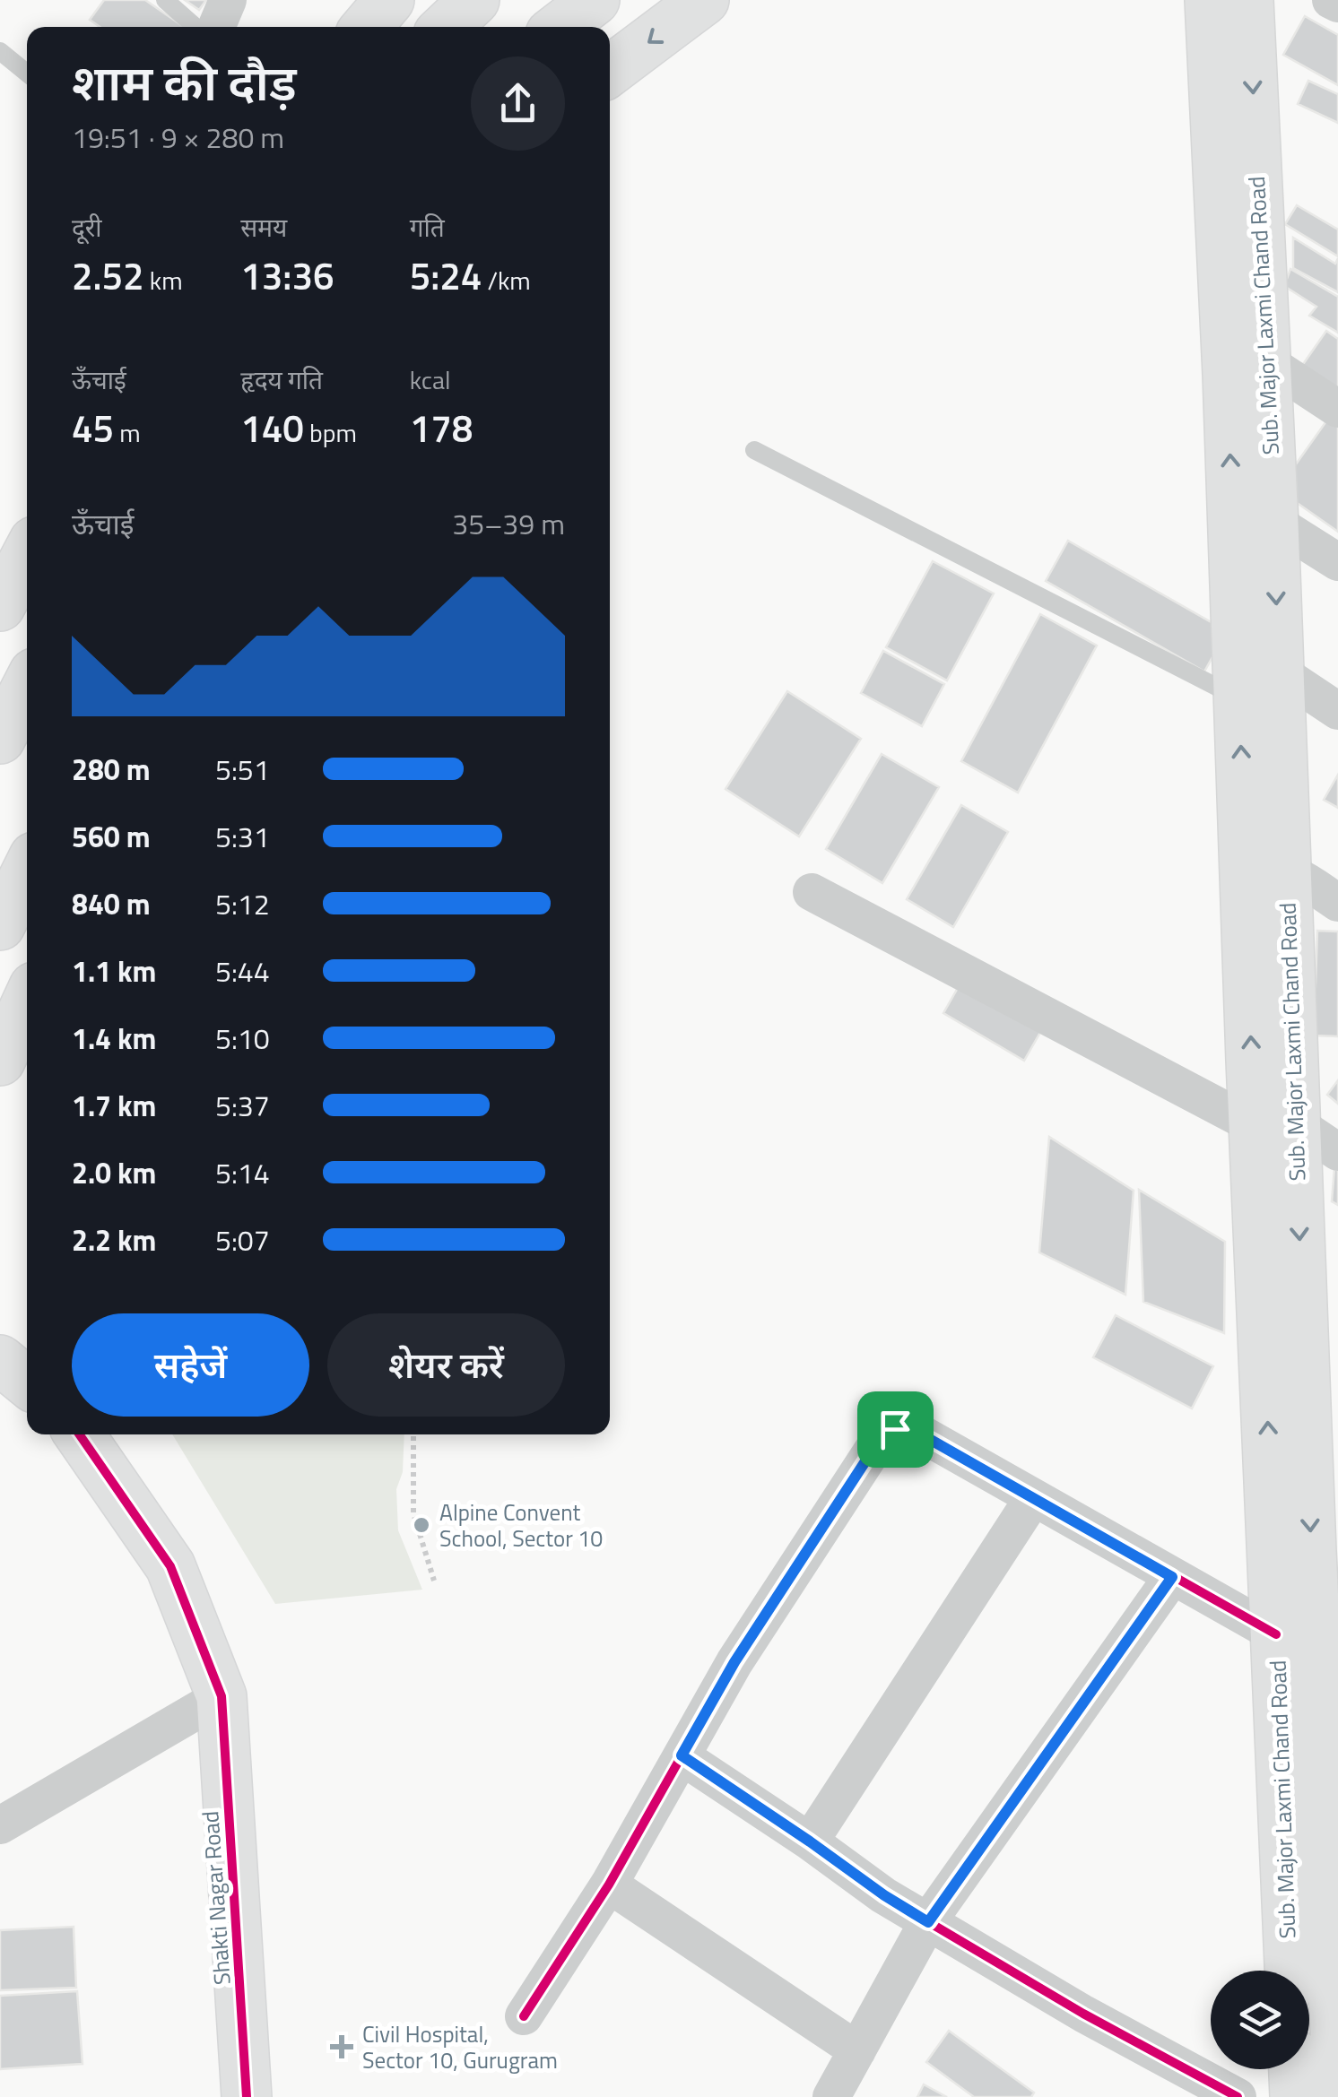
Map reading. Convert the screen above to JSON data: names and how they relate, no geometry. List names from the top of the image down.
{
  "streets": {
    "main road": ["Sub. Major Laxmi Chand Road", "Shakti Nagar Road"]
  },
  "places": {
    "other": ["Alpine Convent School, Sector 10"],
    "health": ["Civil Hospital, Sector 10, Gurugram"]
  },
  "page": {
    "heading": ["शाम की दौड़", "19:51 · 9 × 280 m"],
    "stats": [
      ["दूरी", "2.52 km"],
      ["समय", "13:36"],
      ["गति", "5:24 /km"],
      ["ऊँचाई", "45 m"],
      ["हृदय गति", "140 bpm"],
      ["kcal", "178"]
    ],
    "chart": ["ऊँचाई", "35–39 m"],
    "list": [
      {
        "name": "280 m",
        "note": "5:51"
      },
      {
        "name": "560 m",
        "note": "5:31"
      },
      {
        "name": "840 m",
        "note": "5:12"
      },
      {
        "name": "1.1 km",
        "note": "5:44"
      },
      {
        "name": "1.4 km",
        "note": "5:10"
      },
      {
        "name": "1.7 km",
        "note": "5:37"
      },
      {
        "name": "2.0 km",
        "note": "5:14"
      },
      {
        "name": "2.2 km",
        "note": "5:07"
      }
    ],
    "buttons": ["सहेजें", "शेयर करें"]
  }
}
